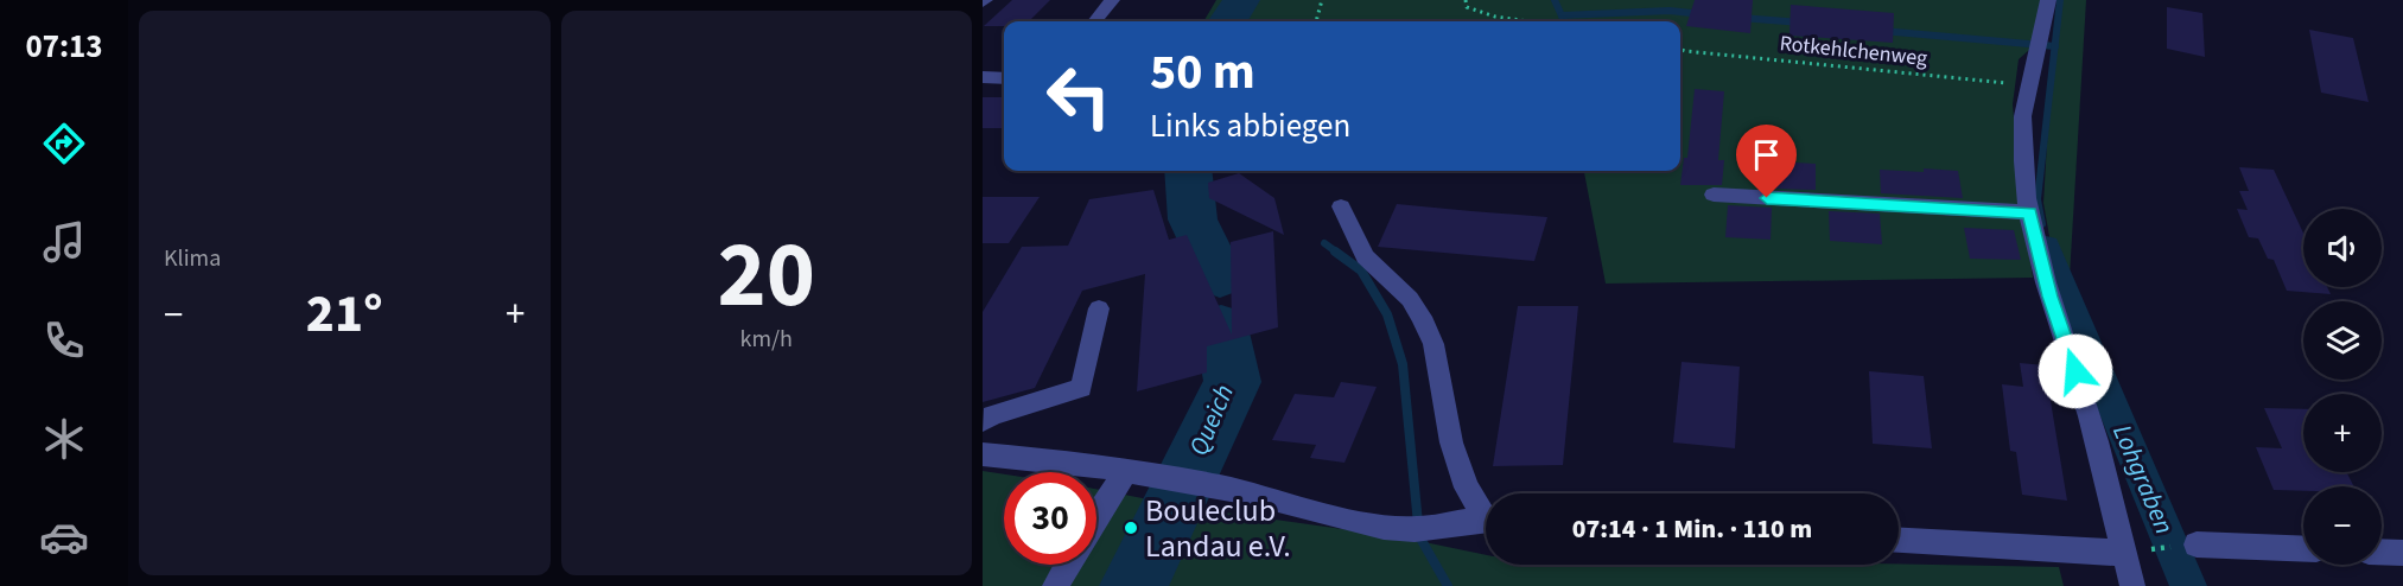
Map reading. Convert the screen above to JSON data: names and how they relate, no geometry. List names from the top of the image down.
{
  "streets": {
    "path": ["Rotkehlchenweg"]
  },
  "water": ["Queich", "Lohgraben"],
  "places": ["Bouleclub Landau e.V."],
  "page": {
    "tabs": "07:13",
    "tile": [
      "Klima",
      ["20", "km/h"]
    ],
    "turn": ["50 m", "Links abbiegen"],
    "map_buttons": ["+", "−"],
    "heat": ["−", "21°", "+"],
    "limit": "30",
    "trip": "07:14 · 1 Min. · 110 m"
  }
}
